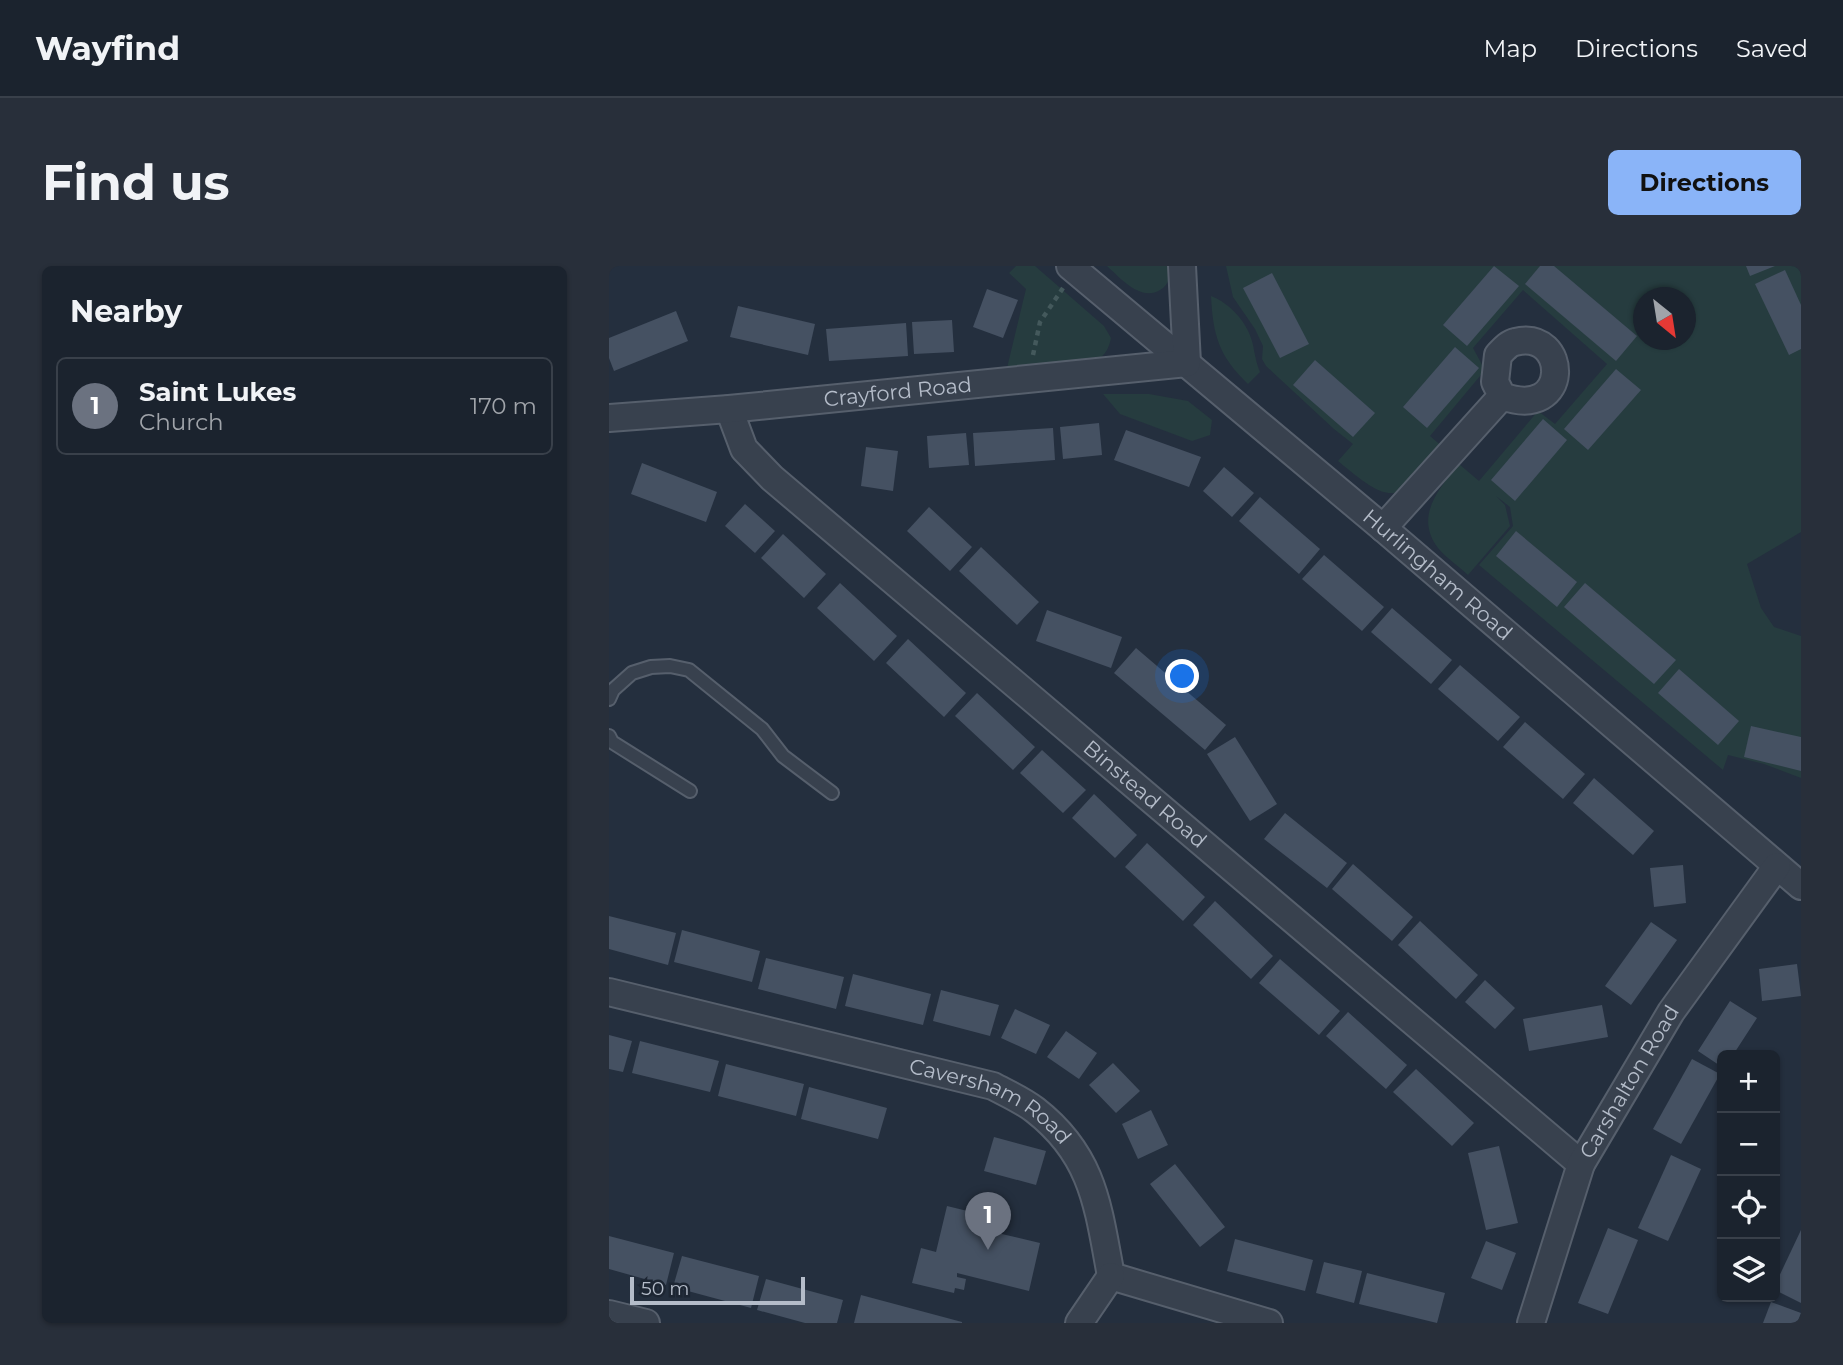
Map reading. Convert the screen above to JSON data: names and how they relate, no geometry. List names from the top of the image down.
{
  "streets": {
    "street": [
      "Crayford Road",
      "Hurlingham Road",
      "Binstead Road",
      "Carshalton Road",
      "Caversham Road"
    ]
  },
  "crossings": [
    ["Crayford Road", "Hurlingham Road"],
    ["Crayford Road", "Binstead Road"],
    ["Hurlingham Road", "Carshalton Road"],
    ["Binstead Road", "Carshalton Road"]
  ],
  "scale_bar": "50 m",
  "north": "bottom right",
  "page": {
    "header": "Wayfind",
    "nav": ["Map", "Directions", "Saved"],
    "buttons": "Directions",
    "title": "Find us",
    "heading": "Nearby",
    "list": [
      {
        "mark": "1",
        "name": "Saint Lukes",
        "note": "Church",
        "value": "170 m"
      }
    ],
    "map_buttons": ["+", "−"],
    "pins": "1",
    "scale": "50 m"
  }
}
